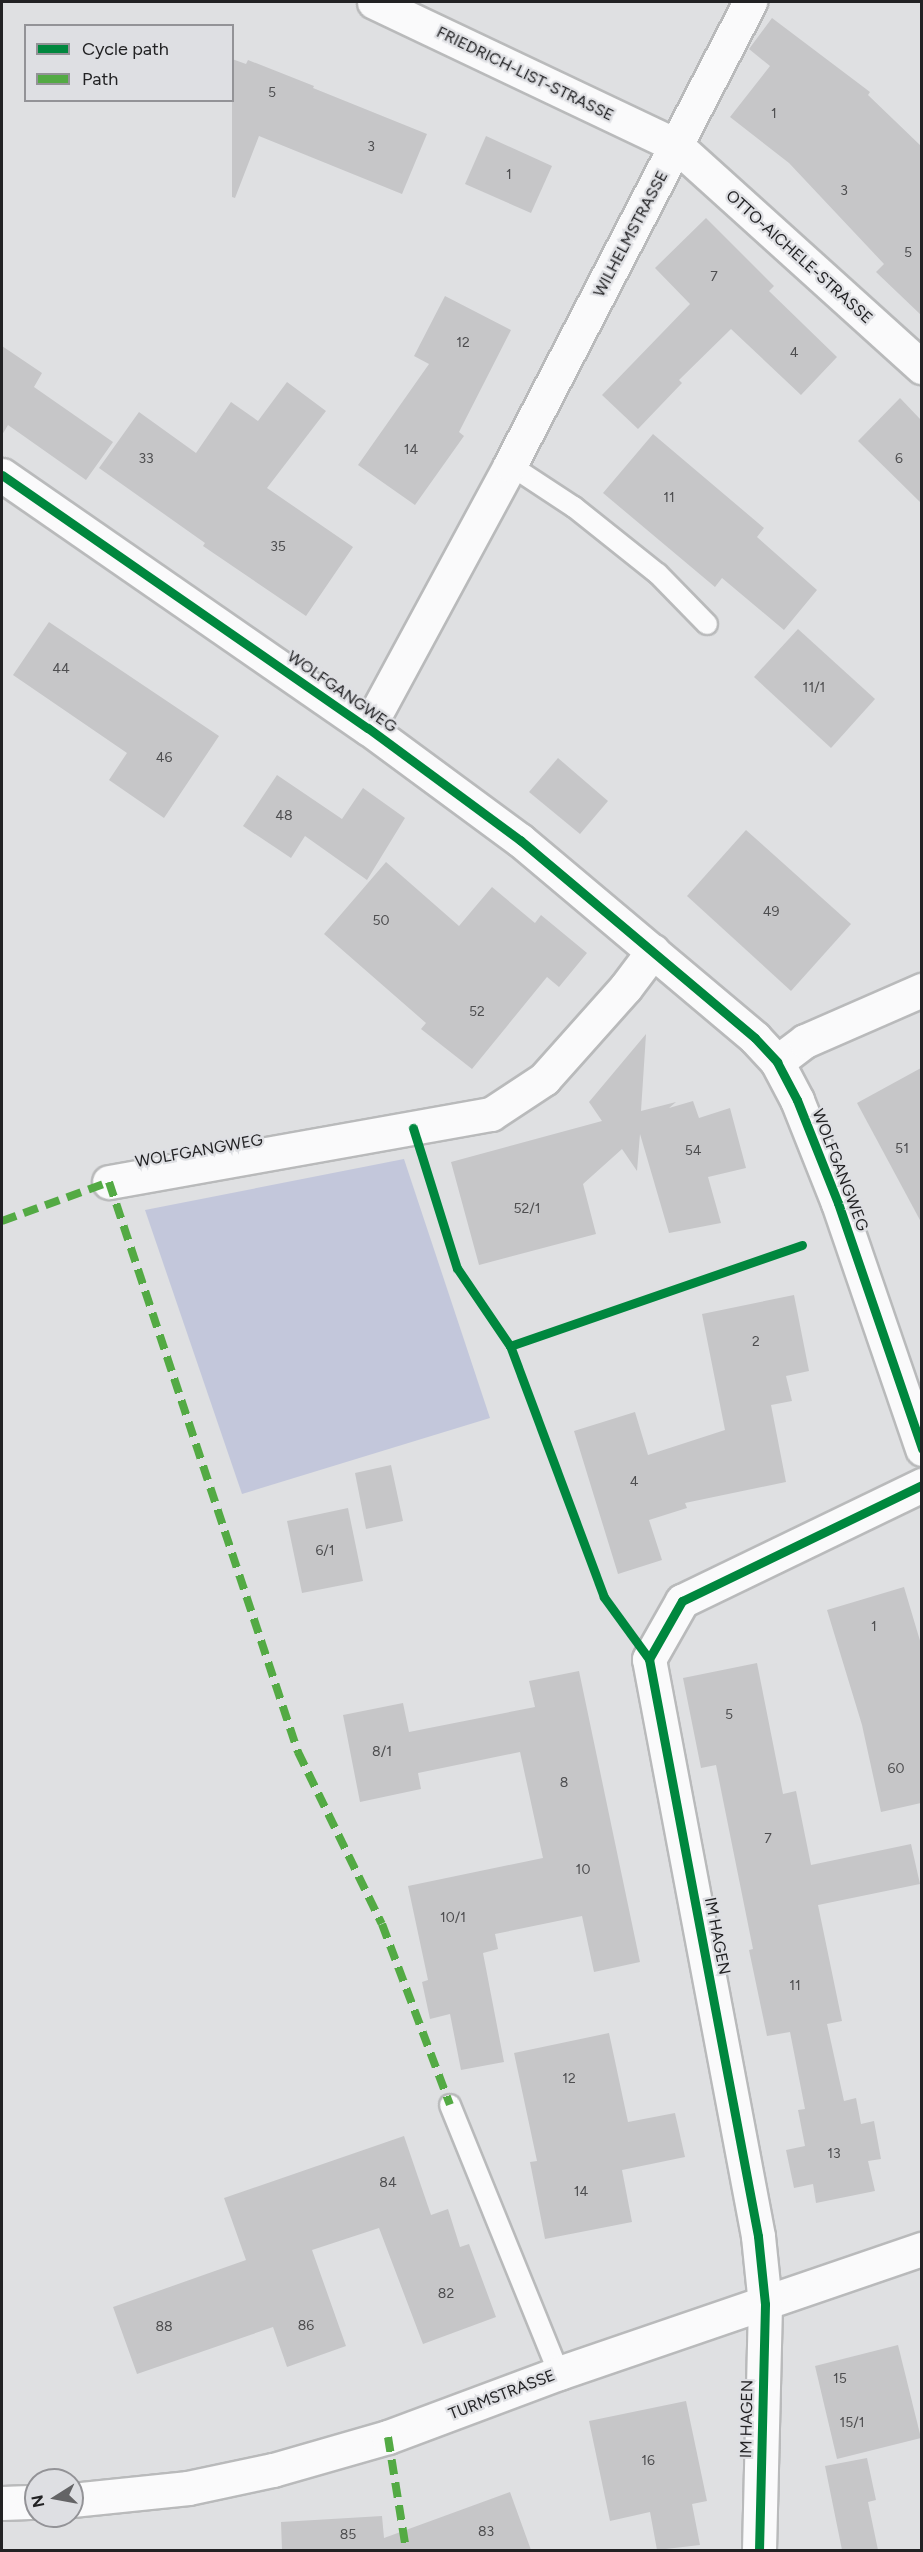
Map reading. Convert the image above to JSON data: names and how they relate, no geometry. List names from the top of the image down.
{
  "streets": {
    "street": [
      "FRIEDRICH-LIST-STRASSE",
      "WILHELMSTRASSE",
      "OTTO-AICHELE-STRASSE",
      "WOLFGANGWEG",
      "IM HAGEN",
      "TURMSTRASSE"
    ]
  },
  "crossings": [
    ["FRIEDRICH-LIST-STRASSE", "WILHELMSTRASSE"],
    ["FRIEDRICH-LIST-STRASSE", "OTTO-AICHELE-STRASSE"],
    ["WILHELMSTRASSE", "OTTO-AICHELE-STRASSE"],
    ["WILHELMSTRASSE", "WOLFGANGWEG"],
    ["IM HAGEN", "TURMSTRASSE"]
  ],
  "house_numbers": [
    "5",
    "1",
    "3",
    "1",
    "3",
    "5",
    "7",
    "12",
    "4",
    "14",
    "33",
    "6",
    "11",
    "35",
    "44",
    "11/1",
    "46",
    "48",
    "49",
    "50",
    "52",
    "51",
    "54",
    "52/1",
    "2",
    "4",
    "6/1",
    "1",
    "5",
    "8/1",
    "60",
    "8",
    "7",
    "10",
    "10/1",
    "11",
    "12",
    "13",
    "84",
    "14",
    "82",
    "86",
    "88",
    "15",
    "15/1",
    "16",
    "83",
    "85"
  ],
  "legend": ["Cycle path", "Path"],
  "north": "left"
}
